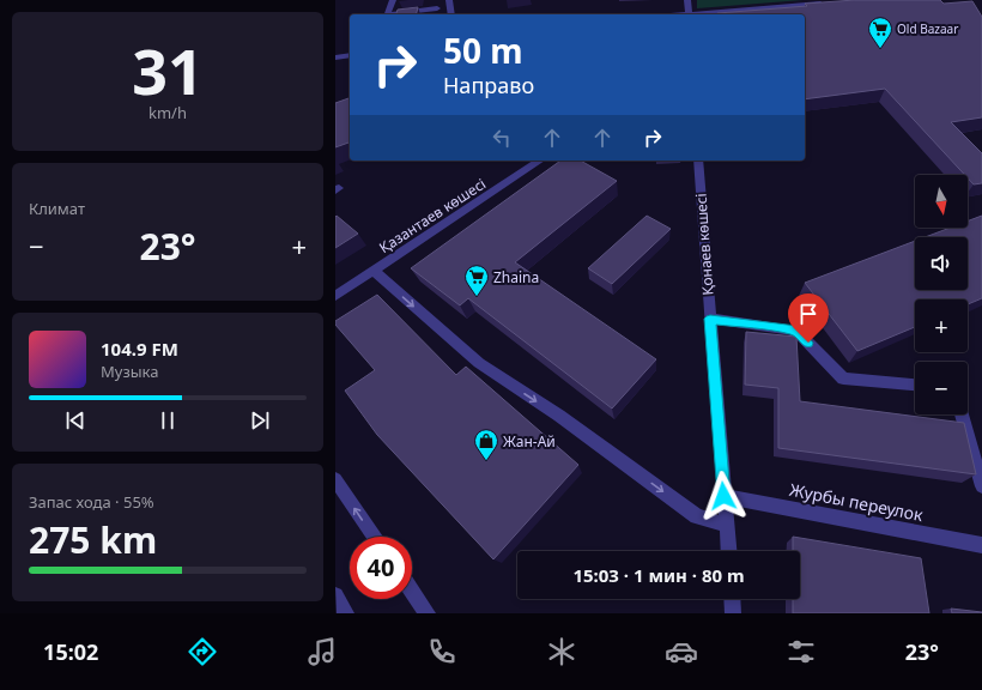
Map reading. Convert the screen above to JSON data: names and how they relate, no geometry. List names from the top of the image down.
{
  "streets": {
    "street": ["Қазантаев көшесі", "Қонаев көшесі", "Журбы переулок"]
  },
  "crossings": [
    ["Қонаев көшесі", "Журбы переулок"]
  ],
  "places": {
    "supermarket": ["Old Bazaar", "Zhaina"],
    "shop": ["Жан-Ай"]
  },
  "north": "bottom",
  "page": {
    "tile": [
      ["31", "km/h"],
      "Климат",
      ["Запас хода · 55%", "275 km"]
    ],
    "turn": ["50 m", "Направо"],
    "map_buttons": ["+", "−"],
    "heat": ["−", "23°", "+"],
    "song": ["104.9 FM", "Музыка"],
    "limit": "40",
    "trip": "15:03 · 1 мин · 80 m",
    "tabs": ["15:02", "23°"]
  }
}
